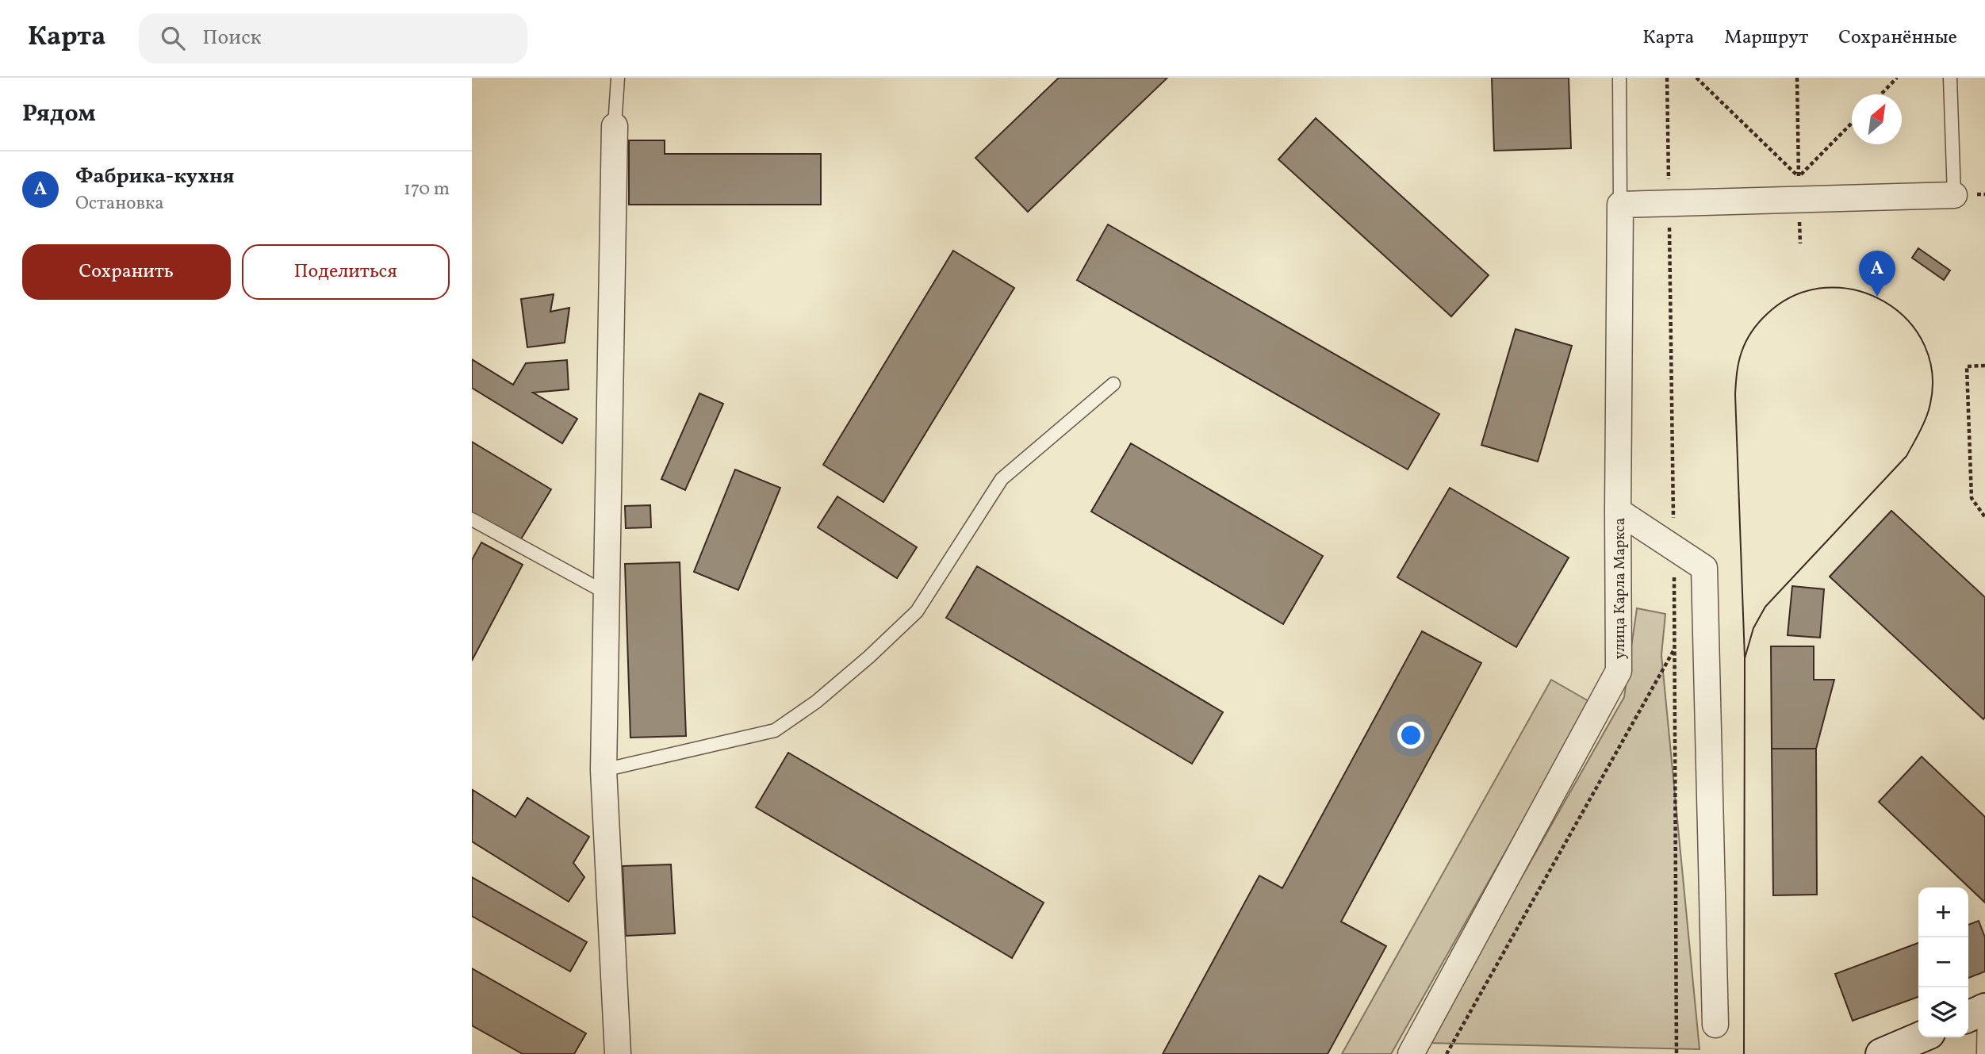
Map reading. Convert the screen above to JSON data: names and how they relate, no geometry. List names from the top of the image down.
{
  "streets": {
    "street": ["улица Карла Маркса"]
  },
  "north": "top right",
  "page": {
    "header": "Карта",
    "search": "Поиск",
    "nav": ["Карта", "Маршрут", "Сохранённые"],
    "heading": "Рядом",
    "list": [
      {
        "mark": "A",
        "name": "Фабрика-кухня",
        "note": "Остановка",
        "value": "170 m"
      }
    ],
    "buttons": ["Сохранить", "Поделиться"],
    "pins": "A",
    "map_buttons": ["+", "−"]
  }
}
